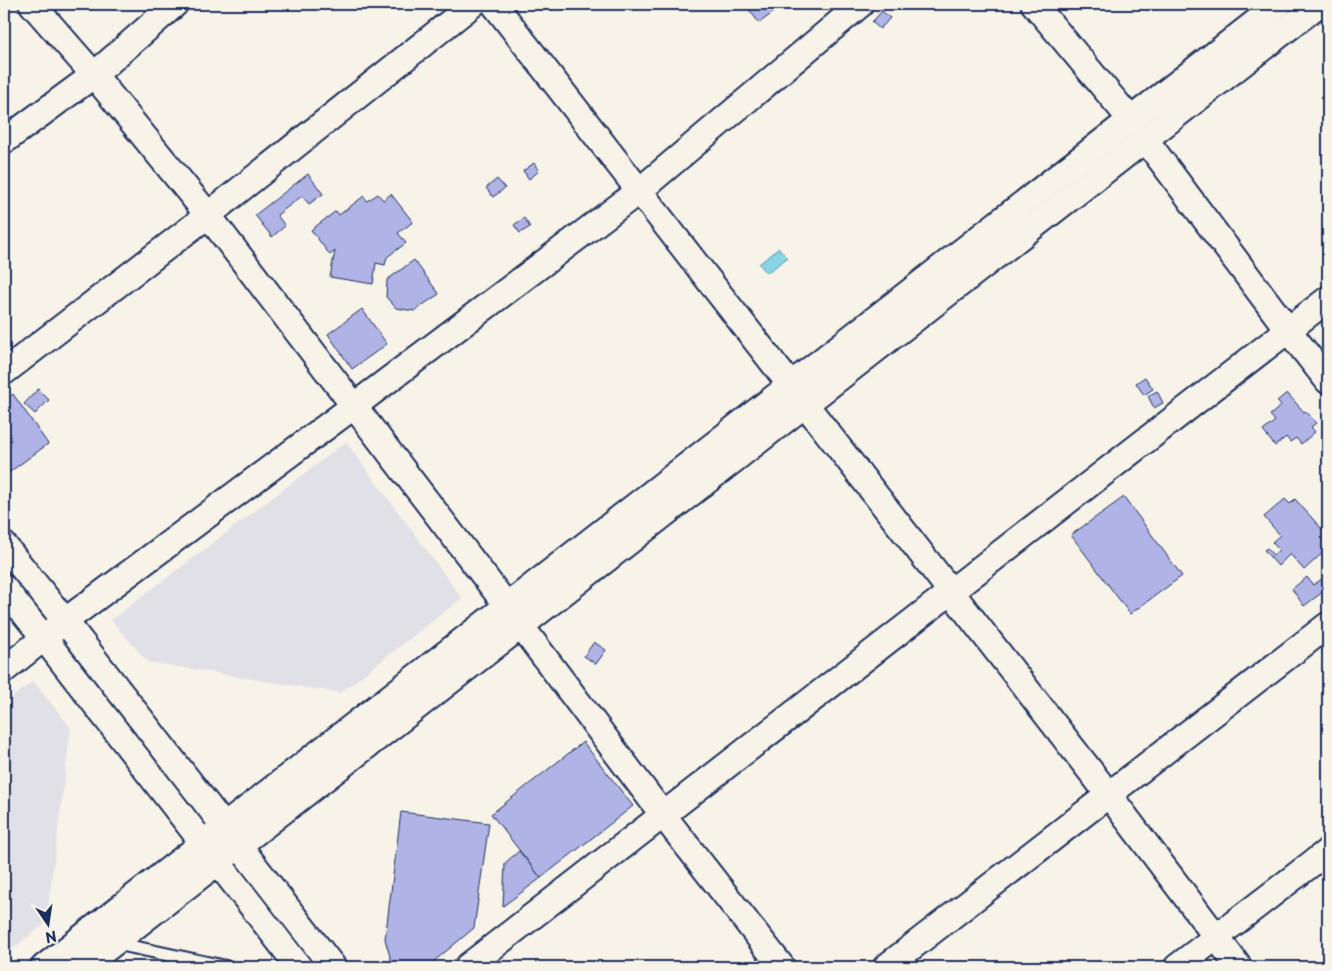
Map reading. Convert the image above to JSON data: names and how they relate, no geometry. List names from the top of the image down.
{
  "north": "bottom"
}
